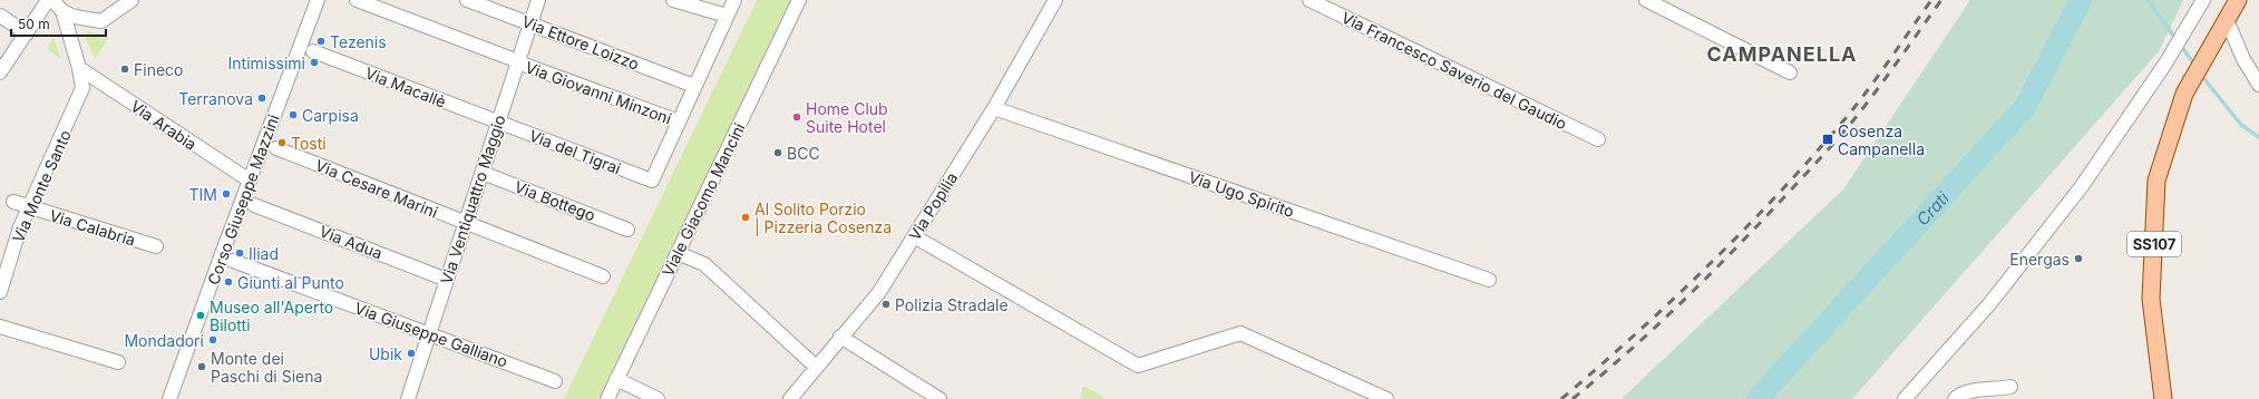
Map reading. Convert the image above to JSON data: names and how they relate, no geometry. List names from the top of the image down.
{
  "streets": {
    "main road": ["SS107"],
    "street": [
      "Via Ettore Loizzo",
      "Via Francesco Saverio del Gaudio",
      "Via Macallè",
      "Via Giovanni Minzoni",
      "Via Arabia",
      "Via del Tigrai",
      "Via Monte Santo",
      "Via Cesare Marini",
      "Via Ugo Spirito",
      "Corso Giuseppe Mazzini",
      "Via Ventiquattro Maggio",
      "Viale Giacomo Mancini",
      "Via Bottego",
      "Via Popilia",
      "Via Calabria",
      "Via Adua",
      "Via Giuseppe Galliano"
    ]
  },
  "crossings": [
    ["Via Ettore Loizzo", "Via Ventiquattro Maggio"],
    ["Via Macallè", "Via del Tigrai"],
    ["Via Macallè", "Via Ventiquattro Maggio"],
    ["Via Giovanni Minzoni", "Via del Tigrai"],
    ["Via Giovanni Minzoni", "Via Ventiquattro Maggio"],
    ["Via Arabia", "Via Monte Santo"],
    ["Via Arabia", "Corso Giuseppe Mazzini"],
    ["Via del Tigrai", "Via Ventiquattro Maggio"],
    ["Via Monte Santo", "Via Calabria"],
    ["Via Cesare Marini", "Via Ventiquattro Maggio"],
    ["Via Ugo Spirito", "Via Popilia"],
    ["Via Ventiquattro Maggio", "Via Bottego"],
    ["Via Ventiquattro Maggio", "Via Adua"],
    ["Via Ventiquattro Maggio", "Via Giuseppe Galliano"]
  ],
  "districts": ["CAMPANELLA"],
  "water": ["Crati"],
  "places": {
    "other": [
      "Tezenis",
      "Intimissimi",
      "Fineco",
      "Terranova",
      "Carpisa",
      "Home Club Suite Hotel",
      "Tosti",
      "BCC",
      "TIM",
      "Al Solito Porzio | Pizzeria Cosenza",
      "Iliad",
      "Energas",
      "Giunti al Punto",
      "Polizia Stradale",
      "Museo all'Aperto Bilotti",
      "Mondadori",
      "Ubik",
      "Monte dei Paschi di Siena"
    ],
    "transit": ["Cosenza Campanella"]
  },
  "scale_bar": "50 m"
}
